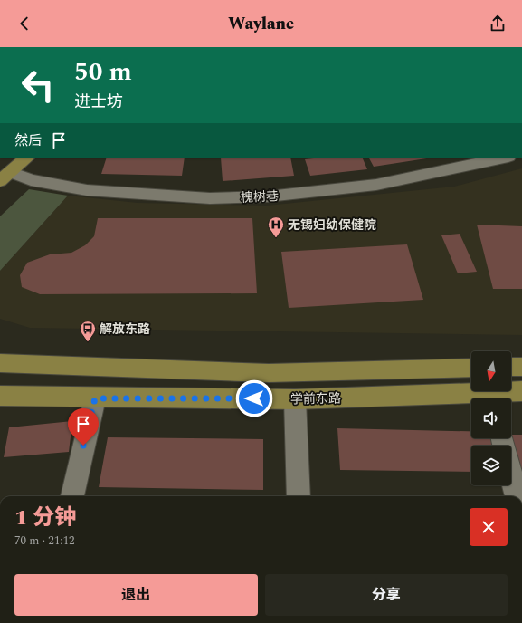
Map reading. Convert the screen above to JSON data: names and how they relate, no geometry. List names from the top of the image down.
{
  "streets": {
    "main road": ["学前东路"],
    "street": ["槐树巷"]
  },
  "places": {
    "hospital": ["无锡妇幼保健院"],
    "bus stop": ["解放东路"]
  },
  "north": "bottom",
  "page": {
    "header": "Waylane",
    "turn": ["50 m", "进士坊"],
    "then": "然后",
    "heading": ["1 分钟", "70 m · 21:12"],
    "buttons": ["退出", "分享"]
  }
}
